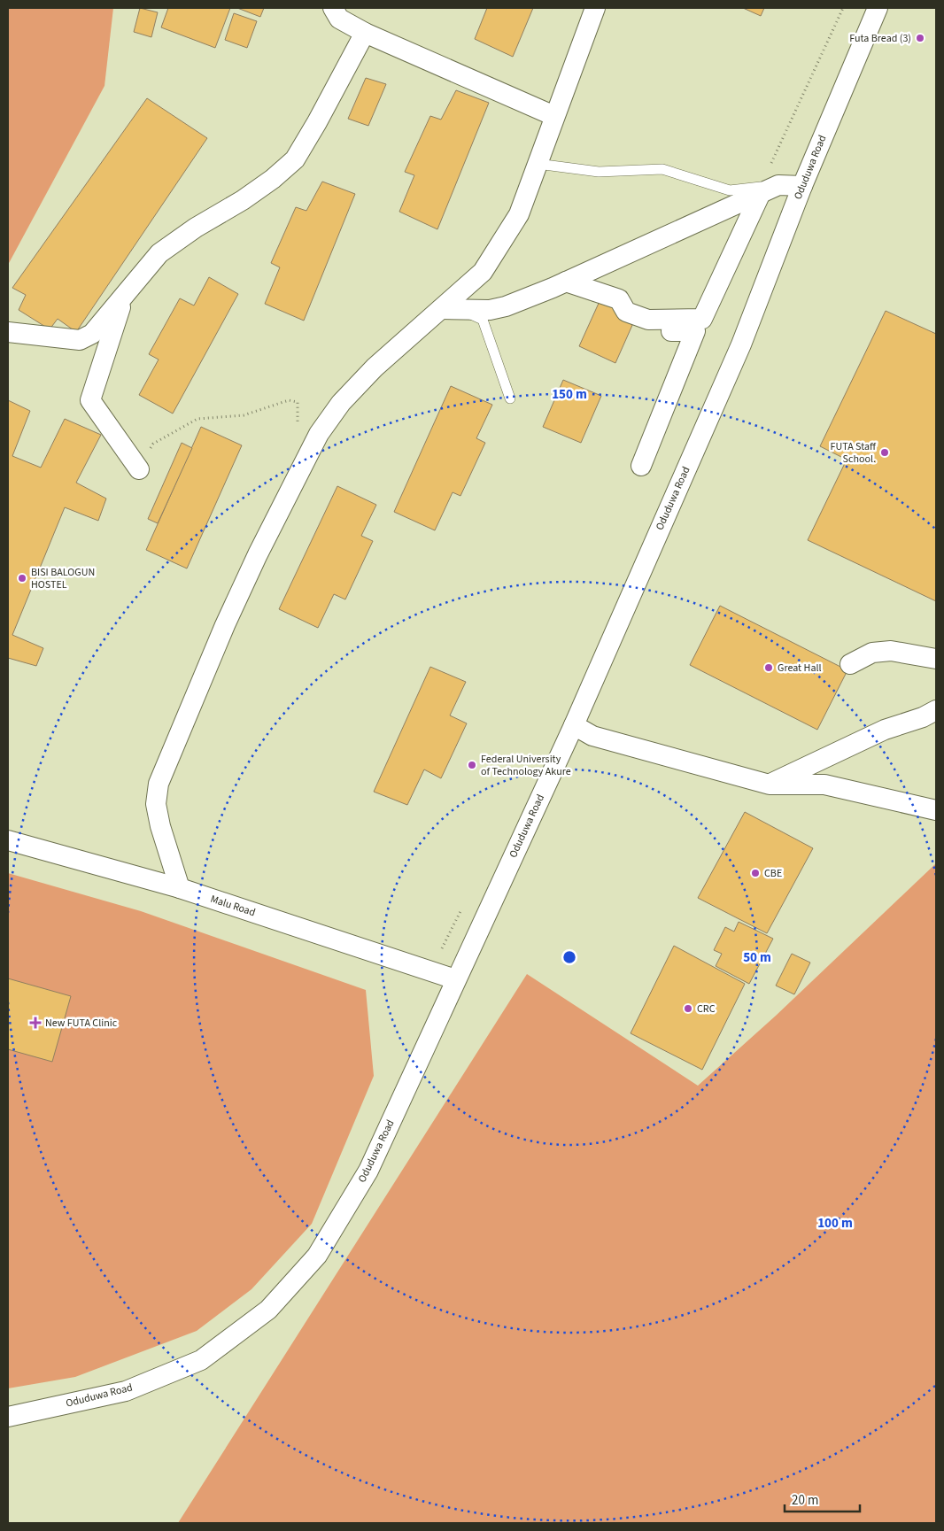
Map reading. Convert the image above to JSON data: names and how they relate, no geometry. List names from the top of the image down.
{
  "streets": {
    "street": ["Oduduwa Road", "Malu Road"]
  },
  "crossings": [
    ["Oduduwa Road", "Malu Road"]
  ],
  "places": {
    "other": [
      "Futa Bread (3)",
      "FUTA Staff School.",
      "BISI BALOGUN HOSTEL",
      "Great Hall",
      "Federal University of Technology Akure",
      "CBE",
      "CRC"
    ],
    "health": ["New FUTA Clinic"]
  },
  "scale_bar": "20 m",
  "rings": ["150 m", "50 m", "100 m"]
}
